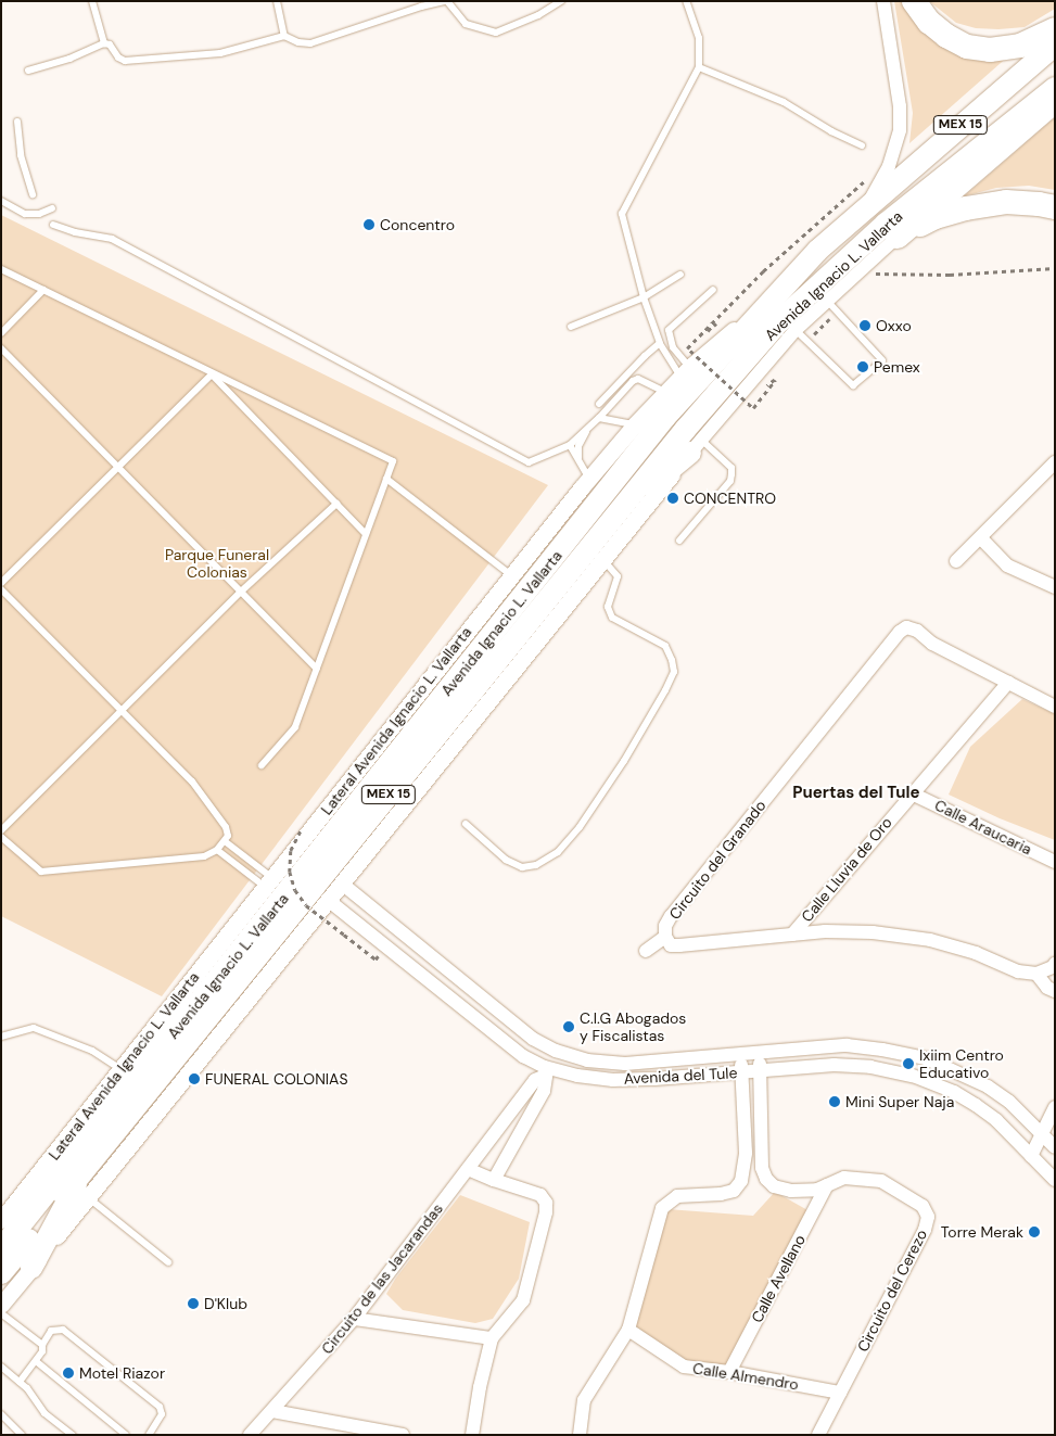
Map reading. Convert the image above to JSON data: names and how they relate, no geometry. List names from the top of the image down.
{
  "streets": {
    "highway": ["MEX 15", "Avenida Ignacio L. Vallarta"],
    "street": [
      "Lateral Avenida Ignacio L. Vallarta",
      "Calle Araucaria",
      "Circuito del Granado",
      "Calle Lluvia de Oro",
      "Avenida del Tule",
      "Circuito de las Jacarandas",
      "Calle Avellano",
      "Circuito del Cerezo",
      "Calle Almendro"
    ]
  },
  "crossings": [
    ["Avenida Ignacio L. Vallarta", "Lateral Avenida Ignacio L. Vallarta"],
    ["Calle Araucaria", "Calle Lluvia de Oro"],
    ["Circuito del Granado", "Calle Lluvia de Oro"],
    ["Avenida del Tule", "Circuito de las Jacarandas"],
    ["Calle Avellano", "Circuito del Cerezo"],
    ["Calle Avellano", "Calle Almendro"],
    ["Circuito del Cerezo", "Calle Almendro"]
  ],
  "districts": ["Puertas del Tule"],
  "parks": ["Parque Funeral Colonias"],
  "places": [
    "Concentro",
    "Oxxo",
    "Pemex",
    "CONCENTRO",
    "C.I.G Abogados y Fiscalistas",
    "Ixiim Centro Educativo",
    "FUNERAL COLONIAS",
    "Mini Super Naja",
    "Torre Merak",
    "D'Klub",
    "Motel Riazor"
  ]
}
